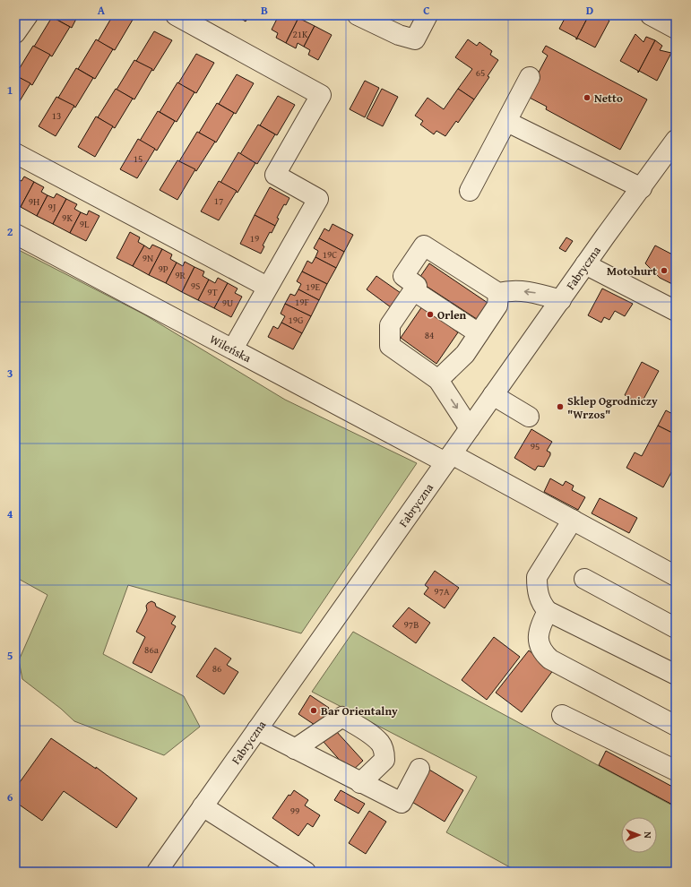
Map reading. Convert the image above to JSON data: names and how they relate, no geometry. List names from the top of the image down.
{
  "streets": {
    "street": ["Fabryczna", "Wileńska"]
  },
  "crossings": [
    ["Fabryczna", "Wileńska"]
  ],
  "places": [
    "Netto",
    "Motohurt",
    "Orlen",
    "Sklep Ogrodniczy \"Wrzos\"",
    "Bar Orientalny"
  ],
  "house_numbers": [
    "21K",
    "65",
    "13",
    "15",
    "17",
    "9H",
    "9J",
    "9K",
    "9L",
    "19",
    "19C",
    "9N",
    "9P",
    "9R",
    "9S",
    "19E",
    "9T",
    "19F",
    "9U",
    "19G",
    "84",
    "95",
    "97A",
    "97B",
    "86a",
    "86",
    "99"
  ],
  "north": "right",
  "grid": {
    "columns": [
      "A",
      "B",
      "C",
      "D"
    ],
    "rows": [
      "1",
      "2",
      "3",
      "4",
      "5",
      "6"
    ]
  }
}
